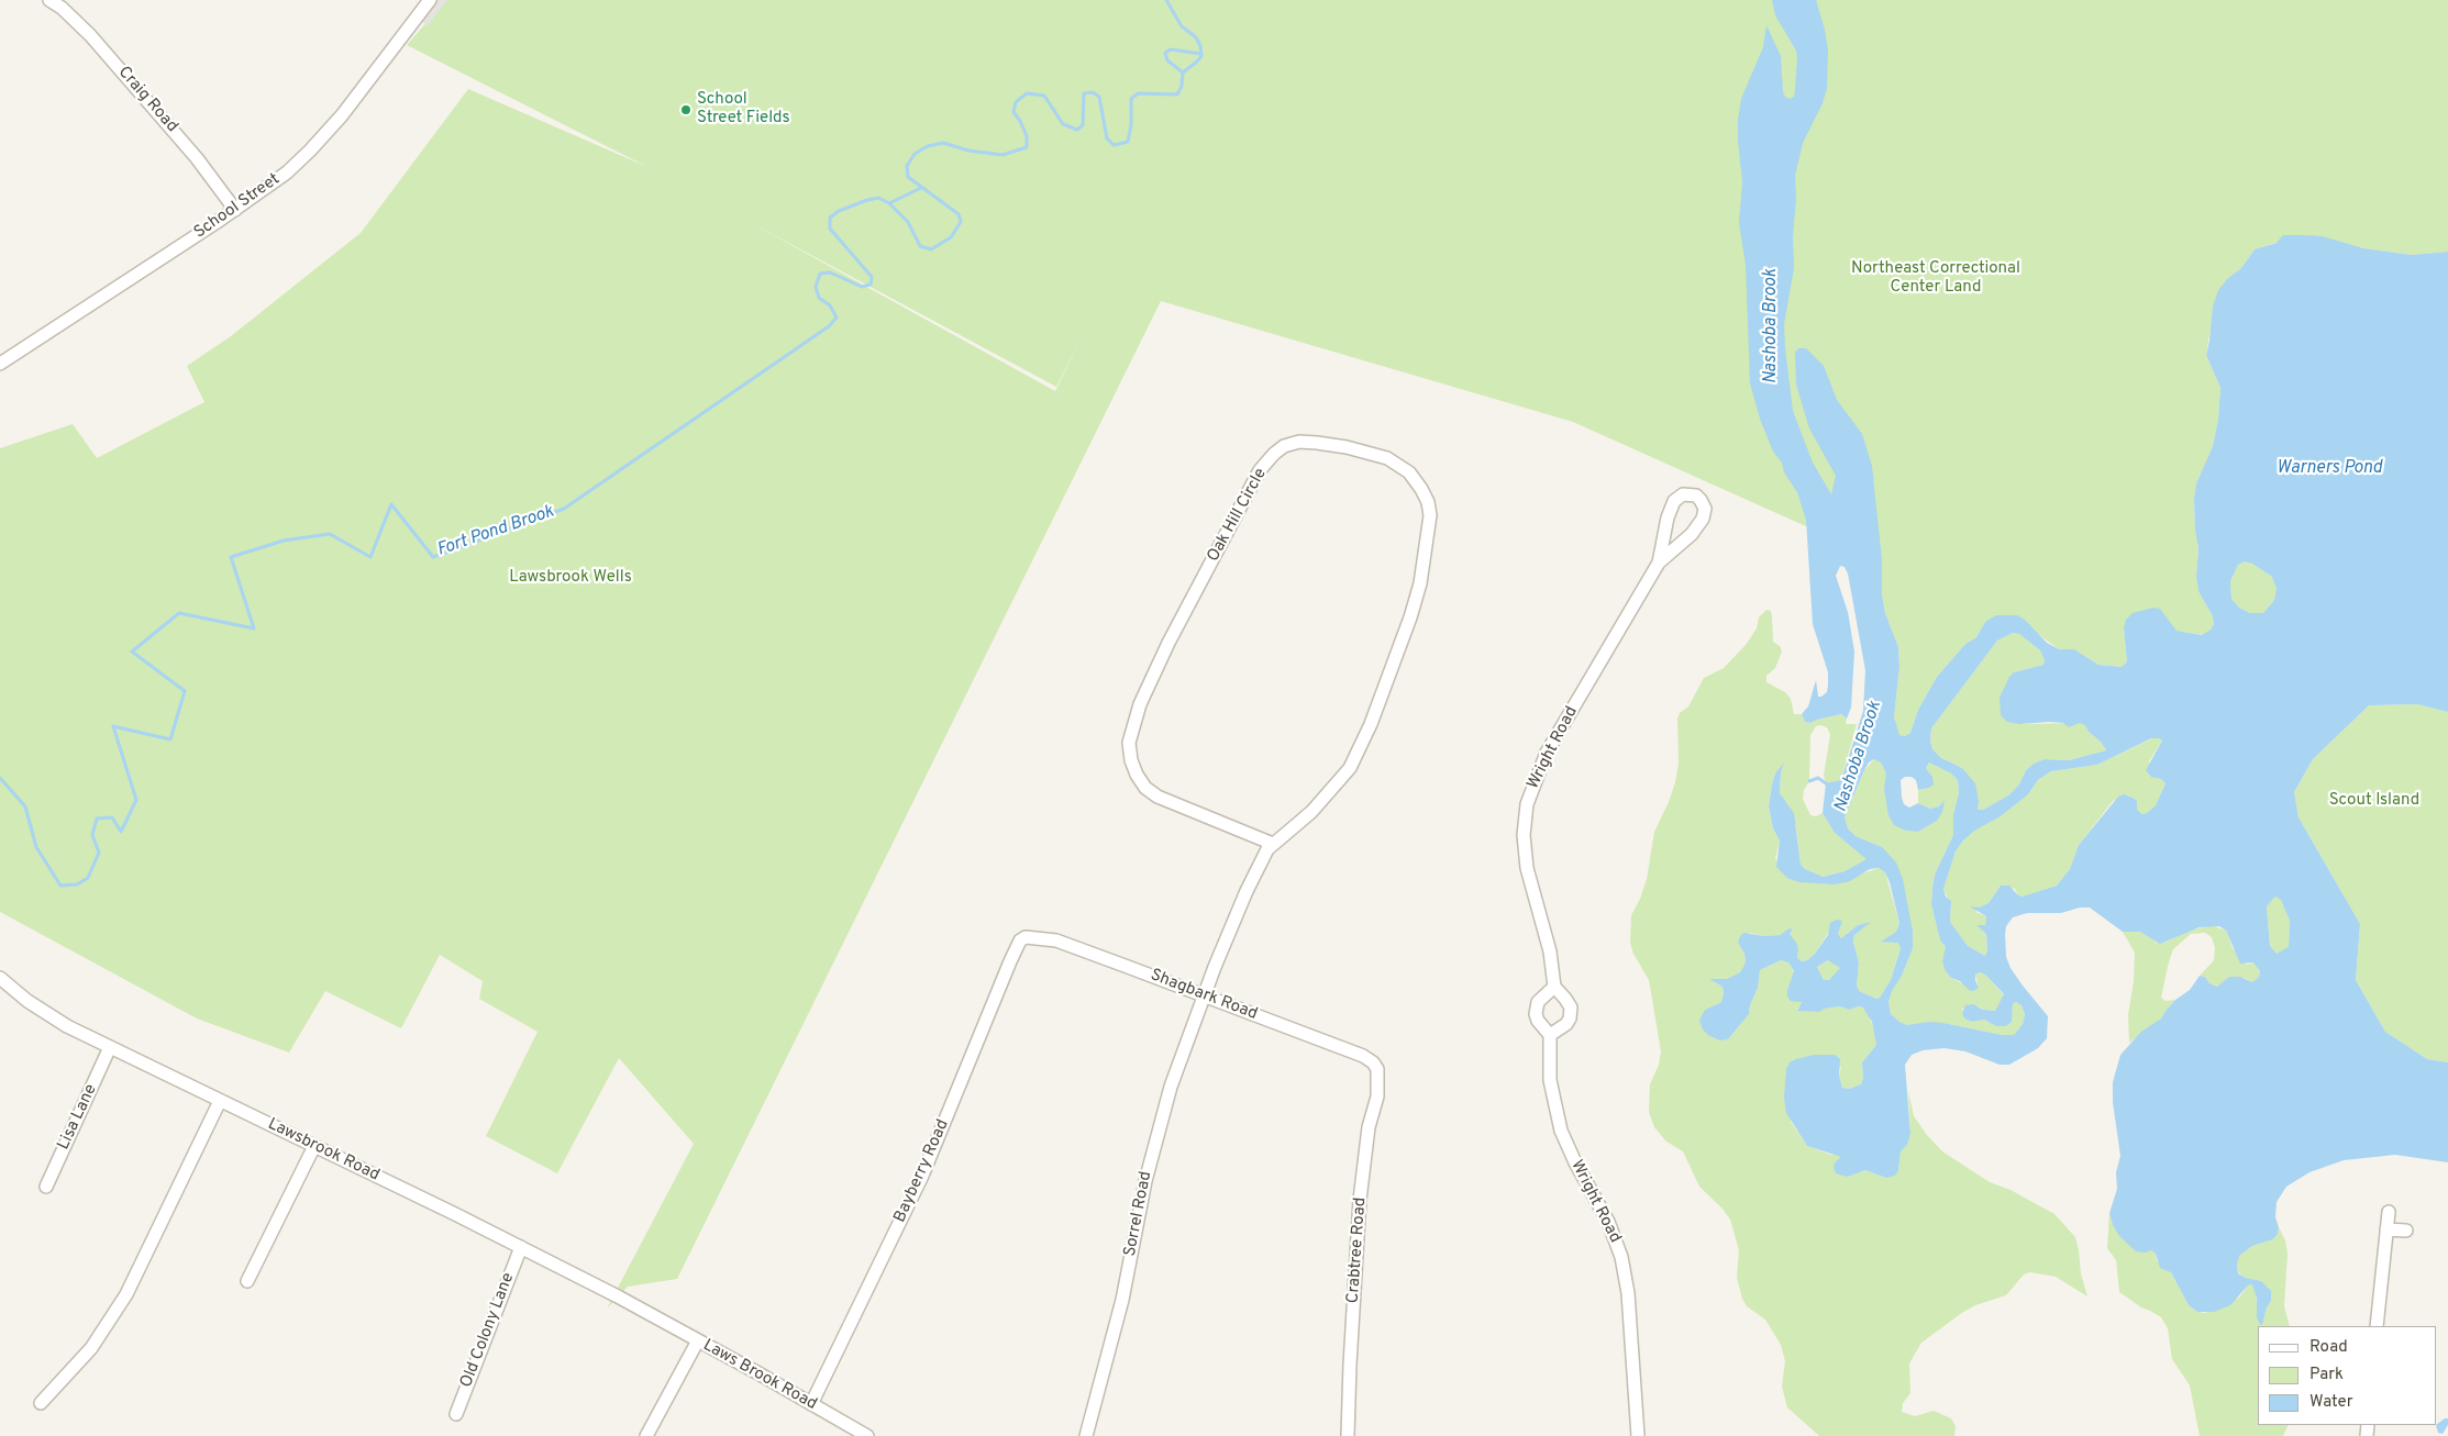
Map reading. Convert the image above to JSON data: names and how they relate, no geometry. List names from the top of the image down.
{
  "streets": {
    "street": [
      "Craig Road",
      "School Street",
      "Oak Hill Circle",
      "Wright Road",
      "Shagbark Road",
      "Lisa Lane",
      "Lawsbrook Road",
      "Bayberry Road",
      "Sorrel Road",
      "Crabtree Road",
      "Old Colony Lane",
      "Laws Brook Road"
    ]
  },
  "crossings": [
    ["Craig Road", "School Street"],
    ["Oak Hill Circle", "Shagbark Road"],
    ["Oak Hill Circle", "Sorrel Road"],
    ["Shagbark Road", "Bayberry Road"],
    ["Shagbark Road", "Sorrel Road"],
    ["Shagbark Road", "Crabtree Road"],
    ["Lisa Lane", "Lawsbrook Road"],
    ["Lawsbrook Road", "Old Colony Lane"],
    ["Lawsbrook Road", "Laws Brook Road"],
    ["Bayberry Road", "Laws Brook Road"]
  ],
  "water": ["Nashoba Brook", "Warners Pond", "Fort Pond Brook"],
  "parks": ["Northeast Correctional Center Land", "Lawsbrook Wells", "Scout Island"],
  "places": ["School Street Fields"],
  "legend": ["Road", "Park", "Water"]
}
